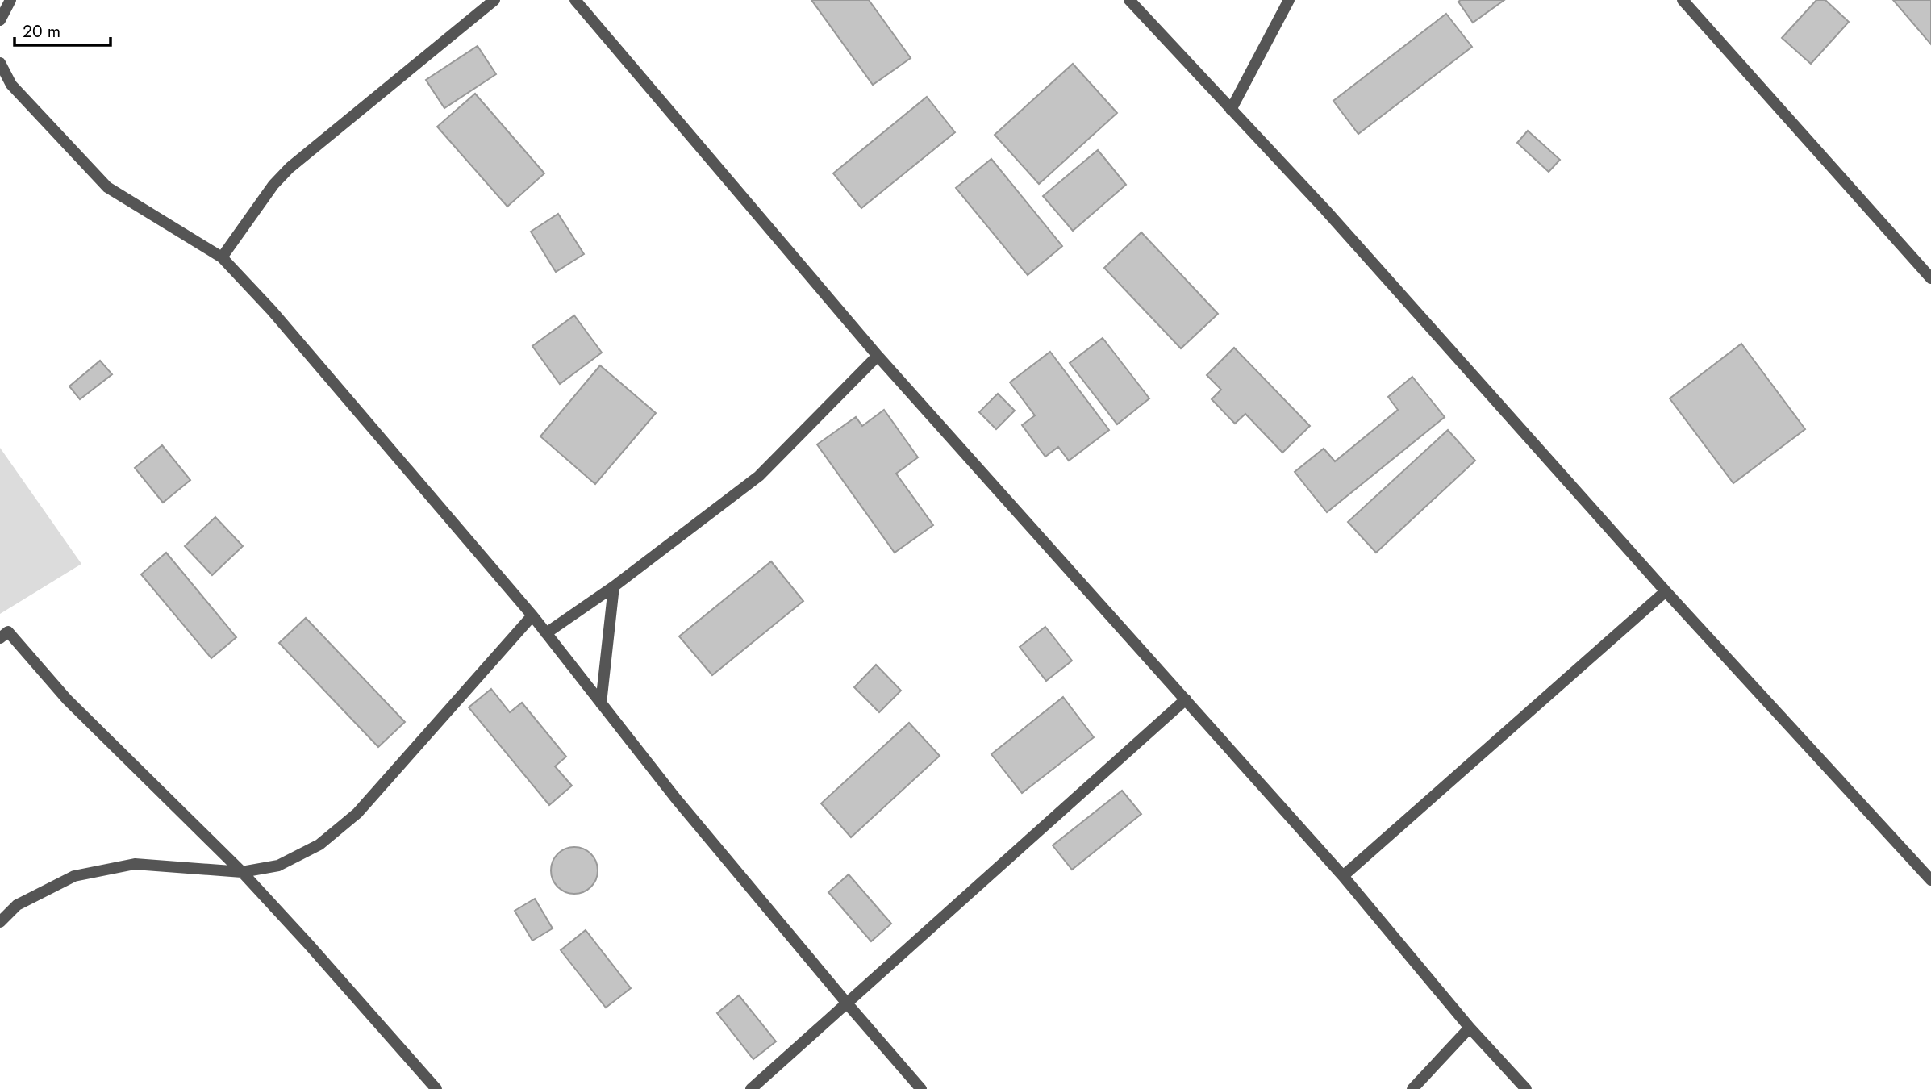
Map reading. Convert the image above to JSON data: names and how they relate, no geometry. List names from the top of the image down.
{
  "scale_bar": "20 m"
}
